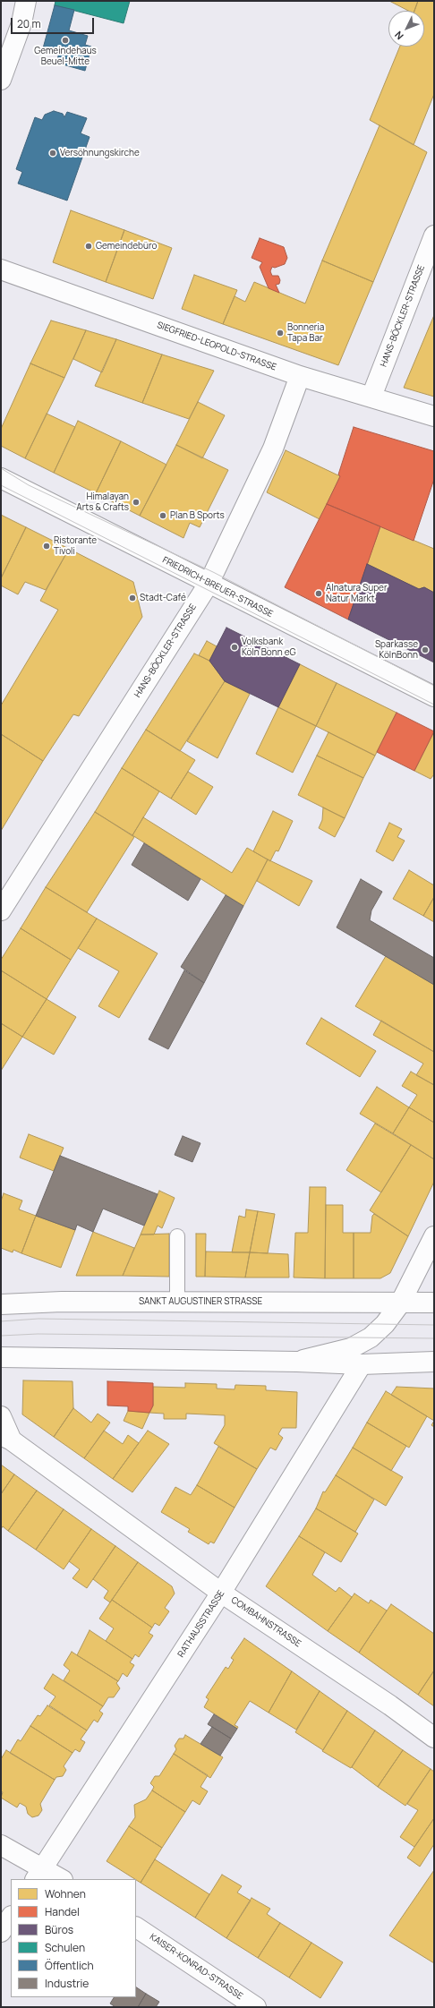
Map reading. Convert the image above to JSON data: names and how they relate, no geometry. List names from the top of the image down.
{
  "streets": {
    "street": [
      "HANS-BÖCKLER-STRASSE",
      "SIEGFRIED-LEOPOLD-STRASSE",
      "FRIEDRICH-BREUER-STRASSE",
      "SANKT AUGUSTINER STRASSE",
      "COMBAHNSTRASSE",
      "RATHAUSSTRASSE",
      "KAISER-KONRAD-STRASSE"
    ]
  },
  "crossings": [
    ["HANS-BÖCKLER-STRASSE", "SIEGFRIED-LEOPOLD-STRASSE"],
    ["HANS-BÖCKLER-STRASSE", "FRIEDRICH-BREUER-STRASSE"],
    ["COMBAHNSTRASSE", "RATHAUSSTRASSE"]
  ],
  "places": [
    "Gemeindehaus Beuel-Mitte",
    "Versöhnungskirche",
    "Gemeindebüro",
    "Bonneria Tapa Bar",
    "Himalayan Arts & Crafts",
    "Plan B Sports",
    "Ristorante Tivoli",
    "Alnatura Super Natur Markt",
    "Stadt-Café",
    "Volksbank Köln Bonn eG",
    "Sparkasse KölnBonn"
  ],
  "legend": [
    "Wohnen",
    "Handel",
    "Büros",
    "Schulen",
    "Öffentlich",
    "Industrie"
  ],
  "scale_bar": "20 m",
  "north": "bottom left"
}
